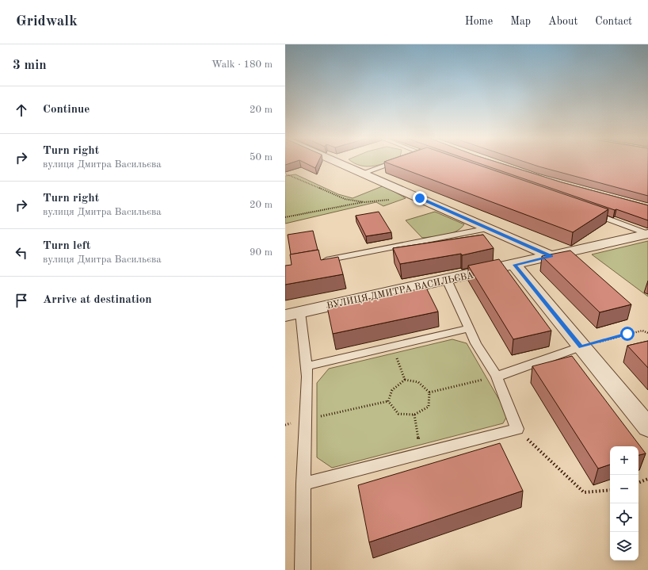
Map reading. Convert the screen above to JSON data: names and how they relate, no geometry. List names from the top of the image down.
{
  "streets": {
    "street": ["ВУЛИЦЯ ДМИТРА ВАСИЛЬЄВА"]
  },
  "page": {
    "header": "Gridwalk",
    "nav": [
      "Home",
      "Map",
      "About",
      "Contact"
    ],
    "heading": ["3 min", "Walk · 180 m"],
    "list": [
      ["Continue", "20 m"],
      ["Turn right", "вулиця Дмитра Васильєва", "50 m"],
      ["Turn right", "вулиця Дмитра Васильєва", "20 m"],
      ["Turn left", "вулиця Дмитра Васильєва", "90 m"],
      "Arrive at destination"
    ],
    "map_buttons": ["+", "−"]
  }
}
